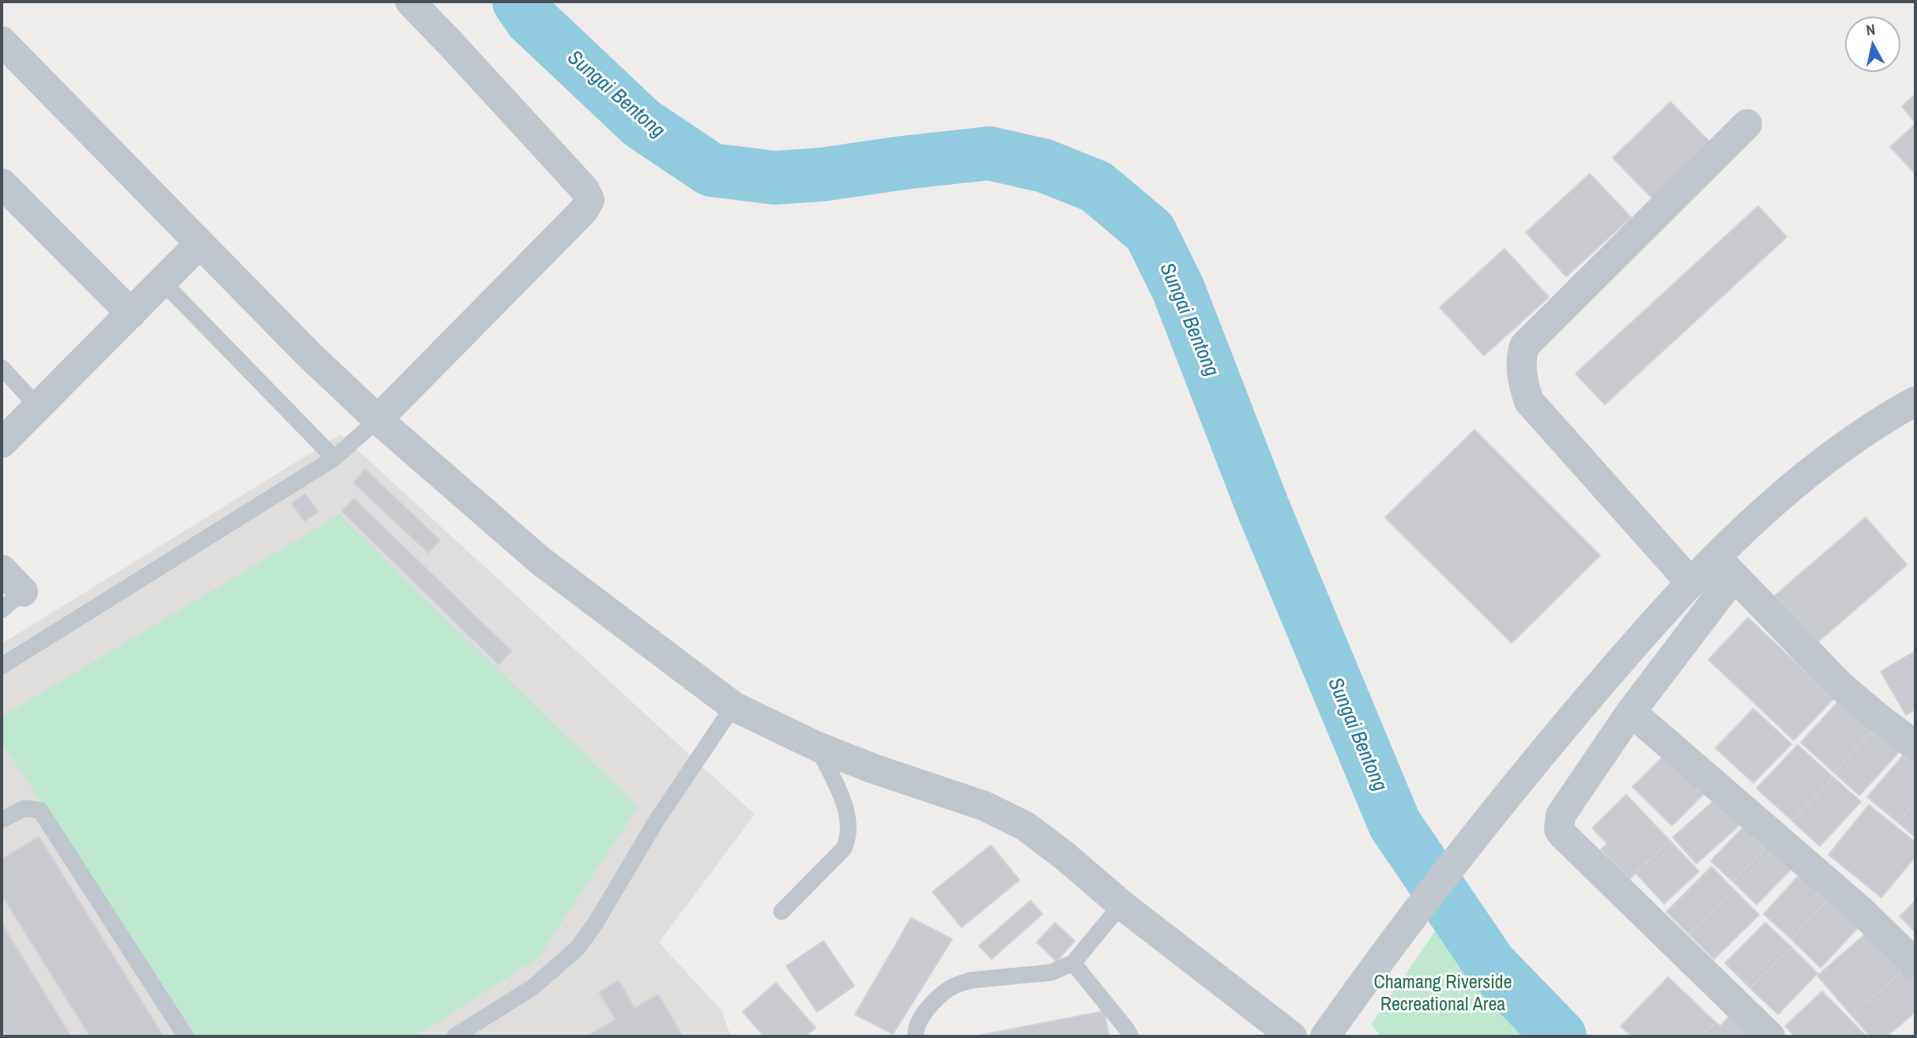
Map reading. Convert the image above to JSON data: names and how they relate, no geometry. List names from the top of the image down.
{
  "water": ["Sungai Bentong"],
  "parks": ["Chamang Riverside Recreational Area"],
  "north": "top"
}
